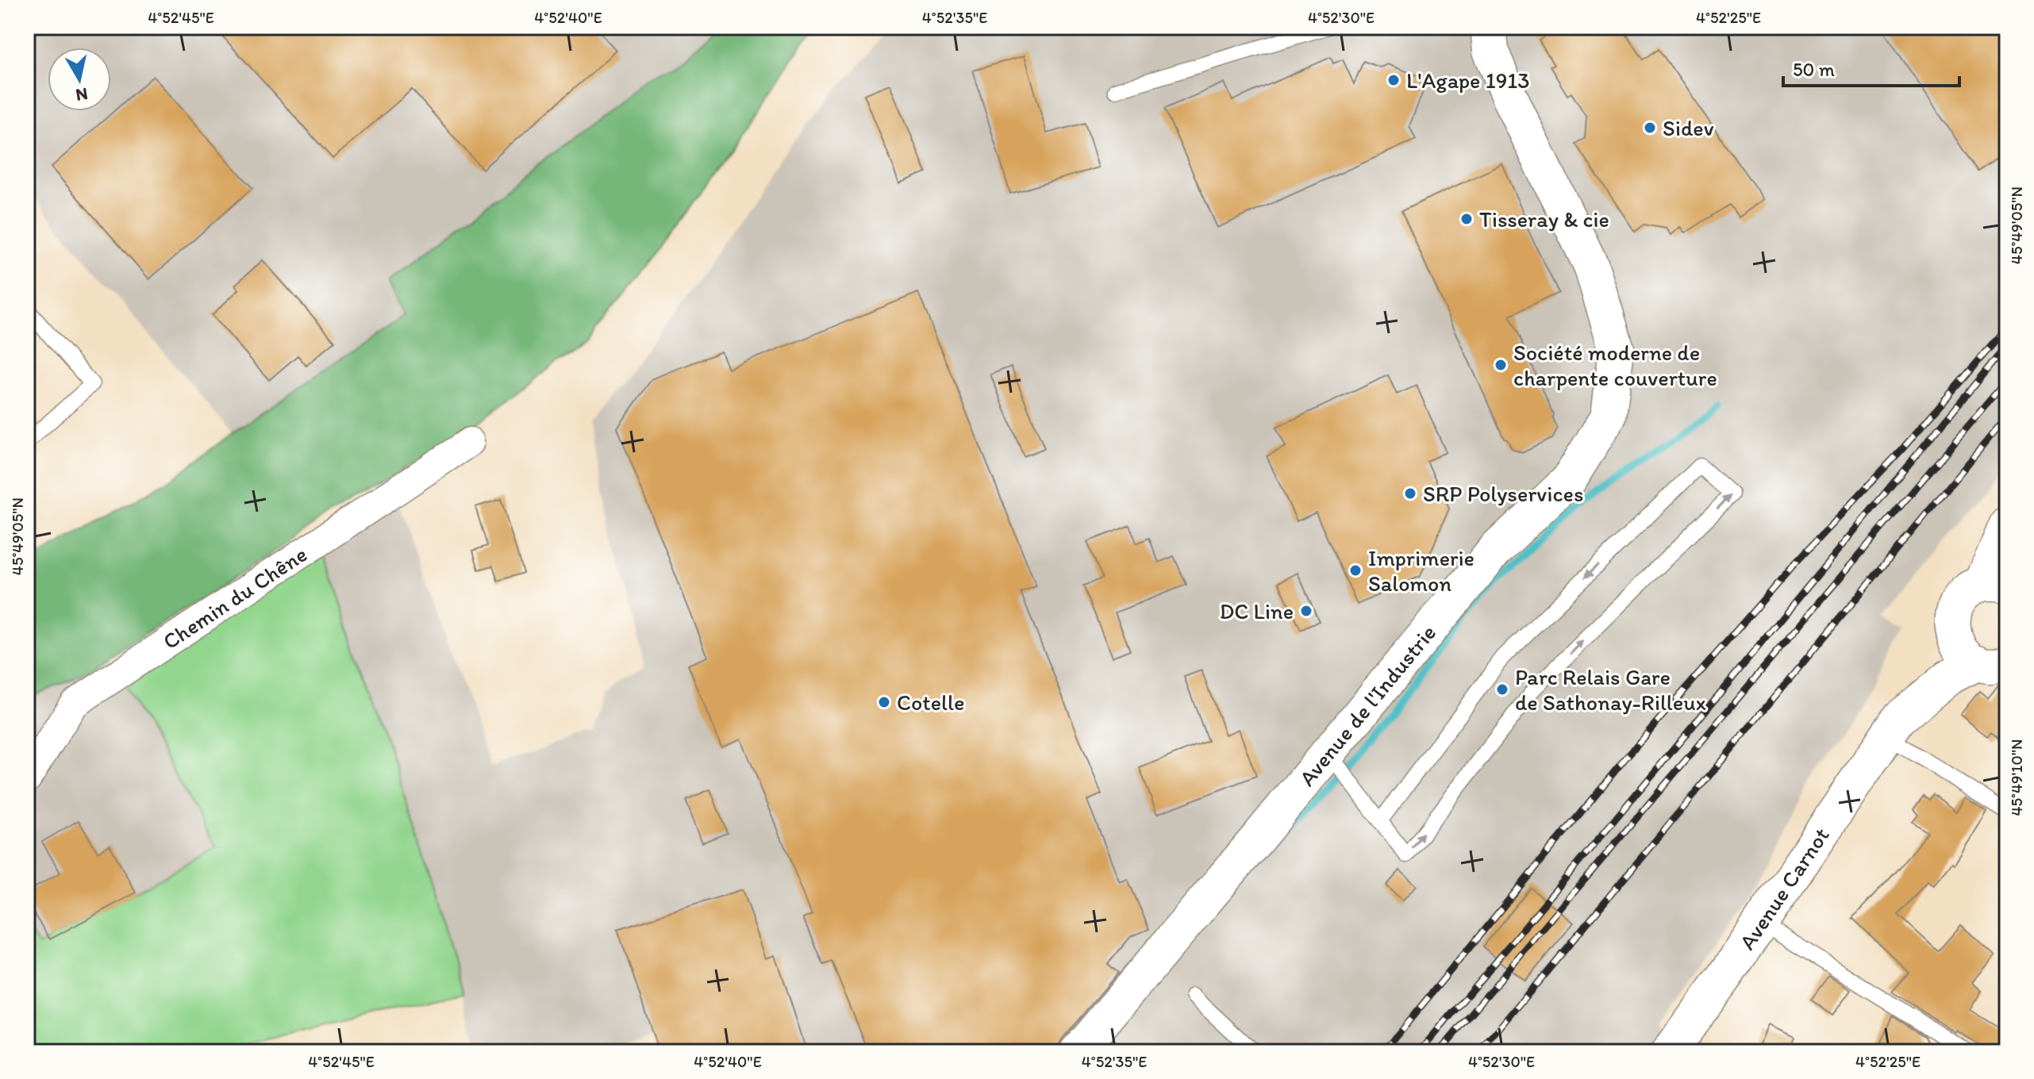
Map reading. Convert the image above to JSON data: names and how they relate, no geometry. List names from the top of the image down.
{
  "streets": {
    "street": ["Chemin du Chêne", "Avenue de l'Industrie", "Avenue Carnot"]
  },
  "places": [
    "L'Agape 1913",
    "Sidev",
    "Tisseray & cie",
    "Société moderne de charpente couverture",
    "SRP Polyservices",
    "Imprimerie Salomon",
    "DC Line",
    "Parc Relais Gare de Sathonay-Rilleux",
    "Cotelle"
  ],
  "scale_bar": "50 m",
  "north": "bottom",
  "coordinates": [
    "4°52'45\"E",
    "4°52'40\"E",
    "4°52'35\"E",
    "4°52'30\"E",
    "4°52'25\"E",
    "45°49'05\"N",
    "45°49'10\"N"
  ]
}
